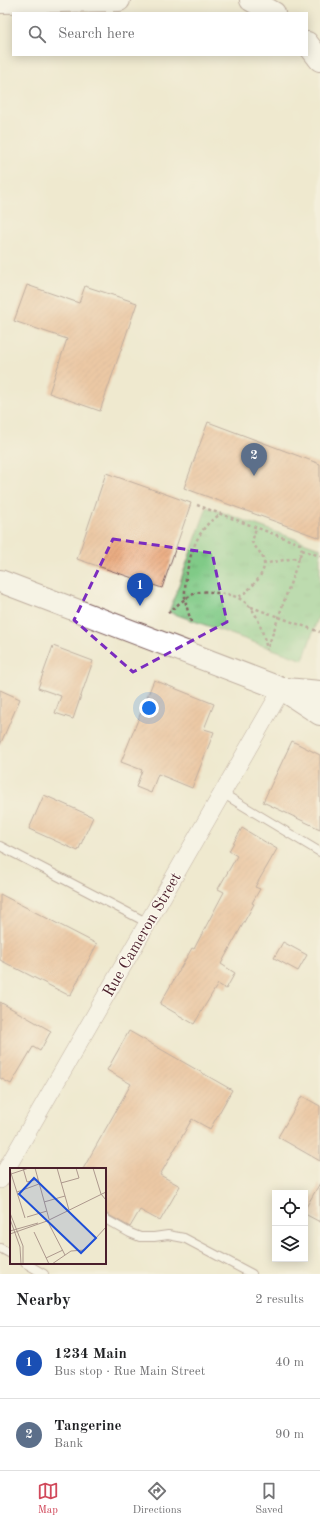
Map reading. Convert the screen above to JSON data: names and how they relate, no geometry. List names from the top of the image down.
{
  "streets": {
    "street": ["Rue Cameron Street"]
  },
  "page": {
    "search": "Search here",
    "pins": ["2", "1"],
    "heading": ["Nearby", "2 results"],
    "list": [
      {
        "mark": "1",
        "name": "1234 Main",
        "note": "Bus stop · Rue Main Street",
        "value": "40 m"
      },
      {
        "mark": "2",
        "name": "Tangerine",
        "note": "Bank",
        "value": "90 m"
      }
    ],
    "nav": ["Map", "Directions", "Saved"]
  }
}
